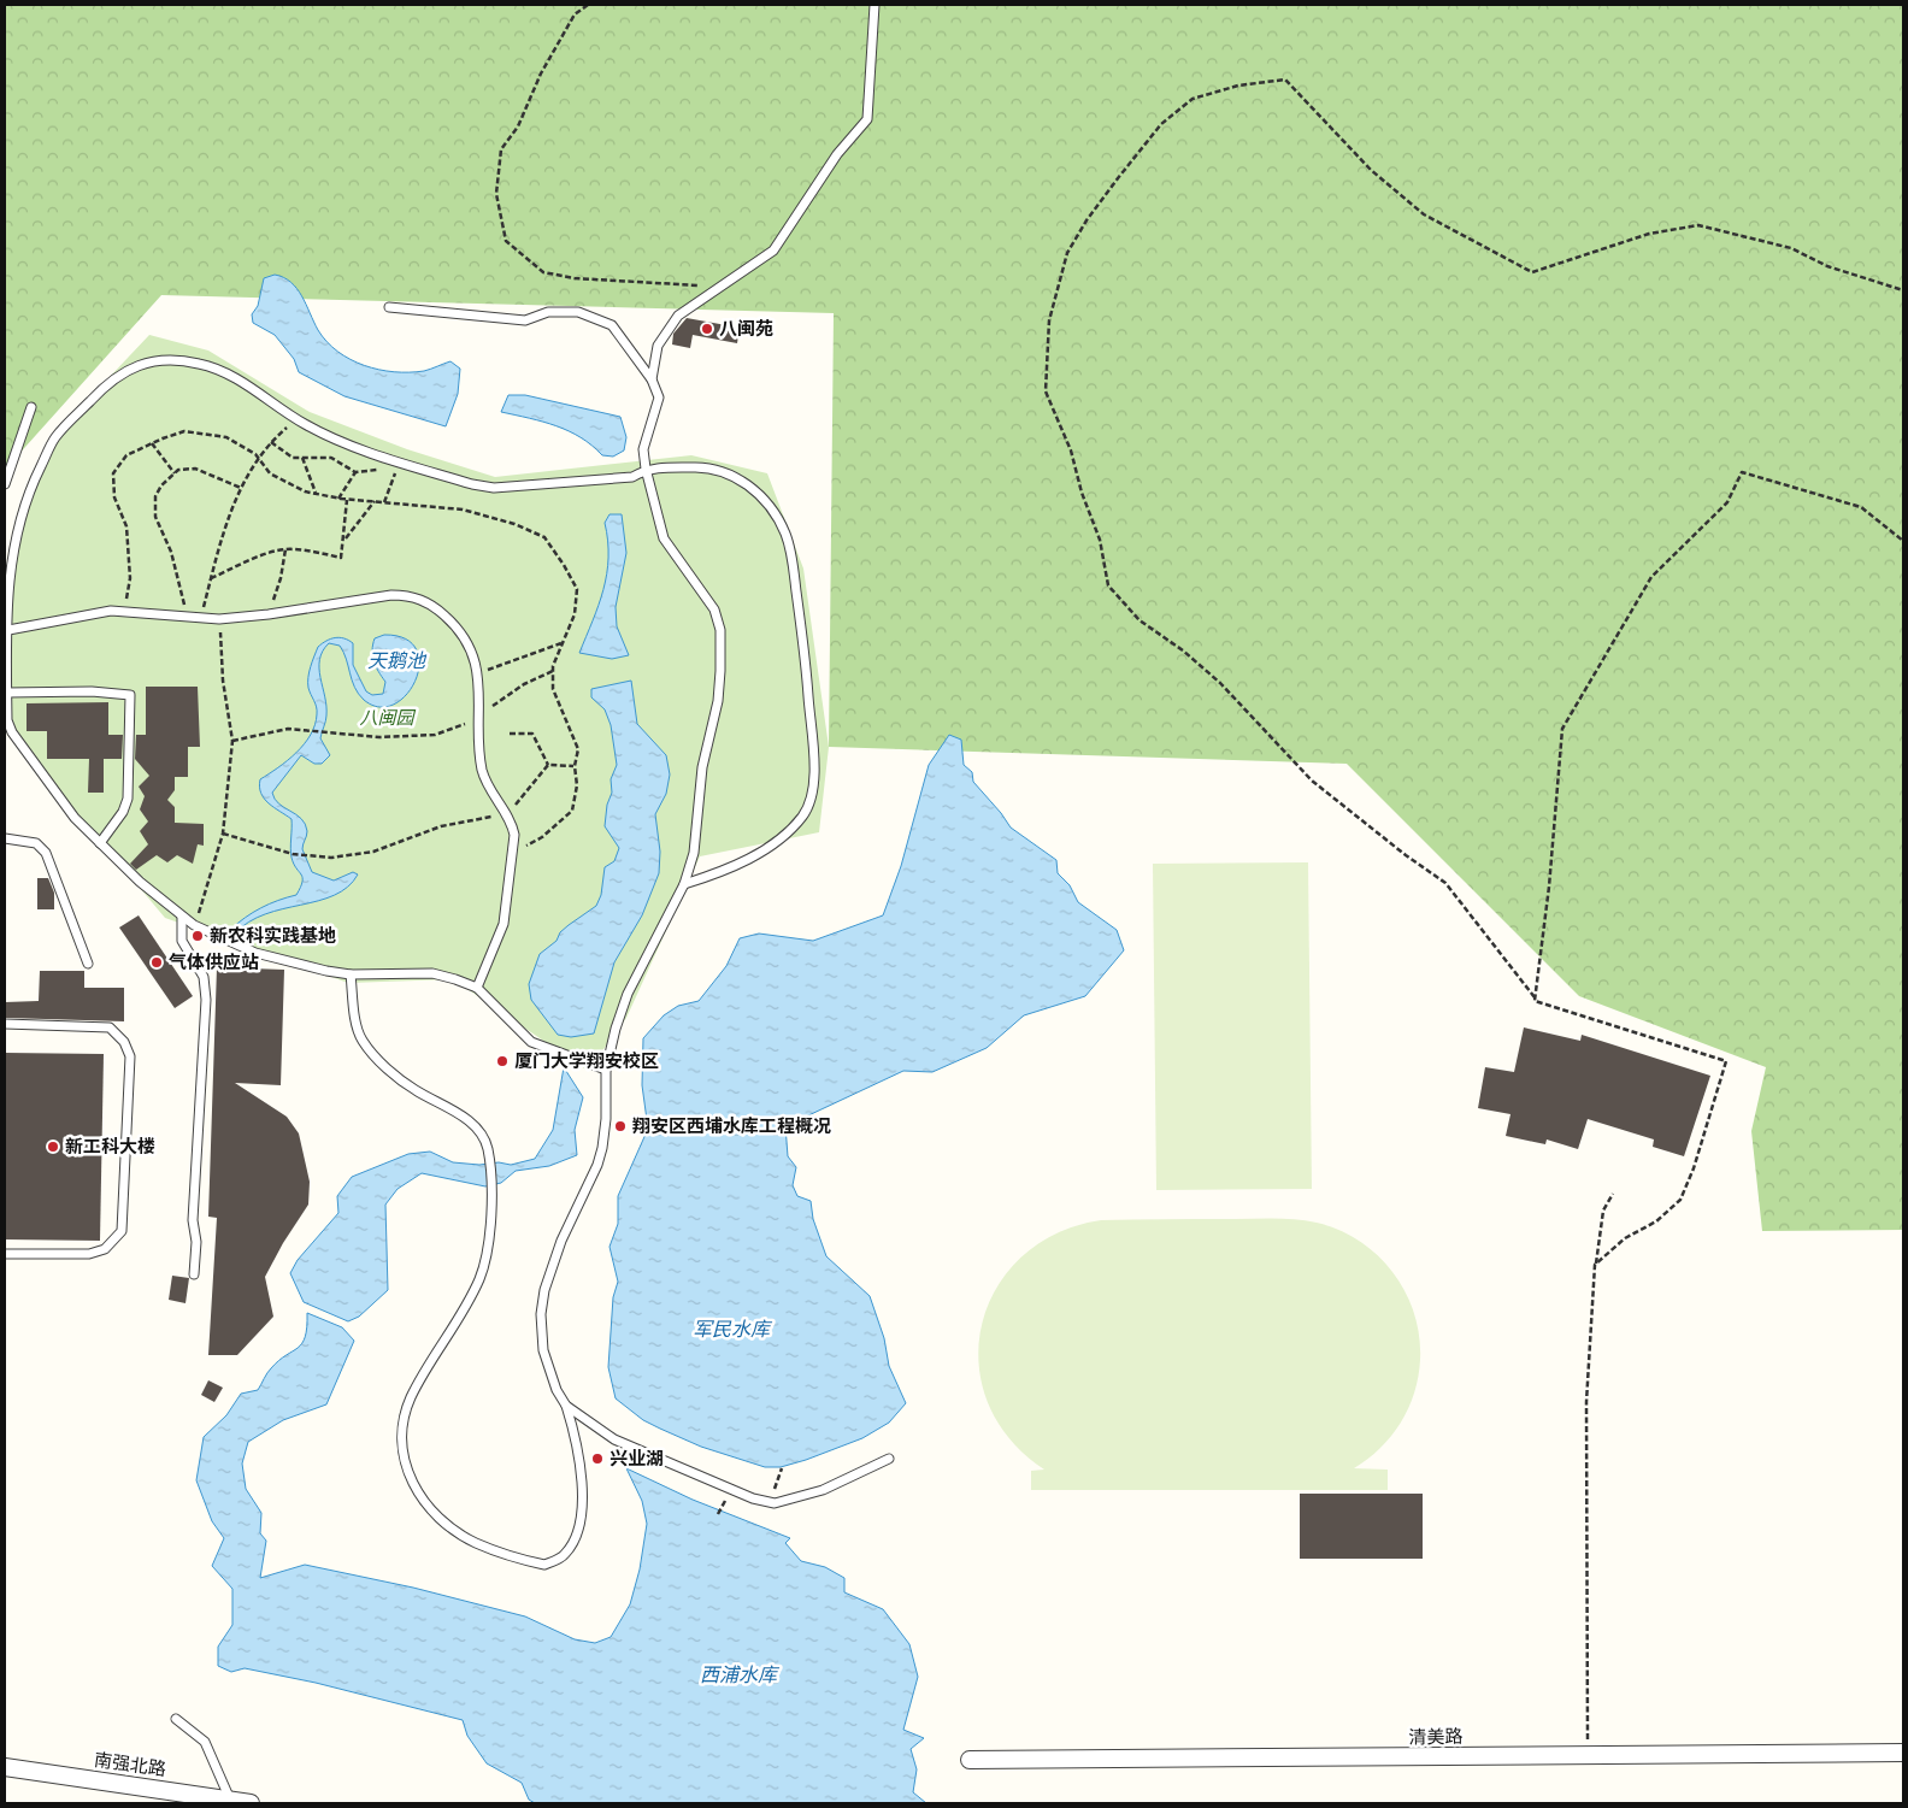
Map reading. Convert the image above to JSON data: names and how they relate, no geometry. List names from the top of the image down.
{
  "streets": {
    "street": ["清美路", "南强北路"]
  },
  "water": ["天鹅池", "军民水库", "西浦水库"],
  "parks": ["八闽园"],
  "places": [
    "八闽苑",
    "新农科实践基地",
    "气体供应站",
    "厦门大学翔安校区",
    "翔安区西埔水库工程概况",
    "新工科大楼",
    "兴业湖"
  ]
}
